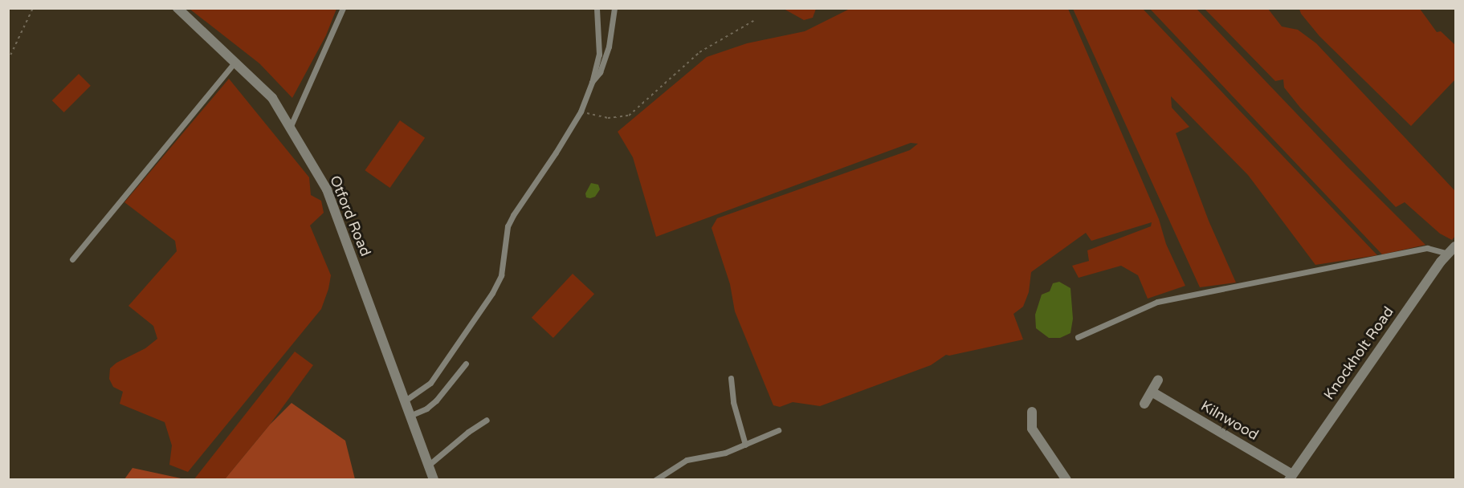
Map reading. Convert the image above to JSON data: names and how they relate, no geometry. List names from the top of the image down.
{
  "streets": {
    "street": ["Otford Road", "Knockholt Road", "Kilnwood"]
  },
  "crossings": [
    ["Knockholt Road", "Kilnwood"]
  ]
}
